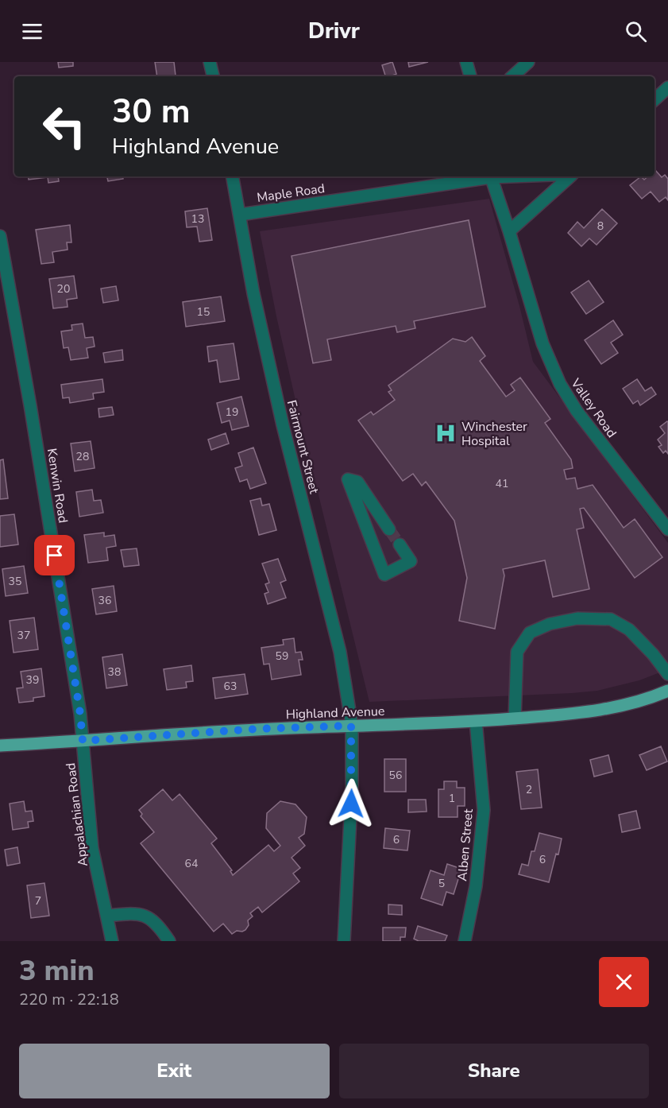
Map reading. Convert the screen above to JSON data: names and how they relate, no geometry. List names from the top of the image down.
{
  "streets": {
    "main road": ["Highland Avenue"],
    "street": [
      "Maple Road",
      "Valley Road",
      "Fairmount Street",
      "Kenwin Road",
      "Appalachian Road",
      "Alben Street"
    ]
  },
  "crossings": [
    ["Maple Road", "Fairmount Street"],
    ["Fairmount Street", "Highland Avenue"],
    ["Kenwin Road", "Highland Avenue"],
    ["Kenwin Road", "Appalachian Road"],
    ["Highland Avenue", "Appalachian Road"],
    ["Highland Avenue", "Alben Street"]
  ],
  "places": {
    "hospital": ["Winchester Hospital"]
  },
  "house_numbers": [
    "13",
    "8",
    "20",
    "15",
    "19",
    "28",
    "41",
    "35",
    "36",
    "37",
    "59",
    "38",
    "39",
    "63",
    "56",
    "2",
    "1",
    "6",
    "6",
    "64",
    "5",
    "7"
  ],
  "page": {
    "header": "Drivr",
    "turn": ["30 m", "Highland Avenue"],
    "heading": ["3 min", "220 m · 22:18"],
    "buttons": ["Exit", "Share"]
  }
}
